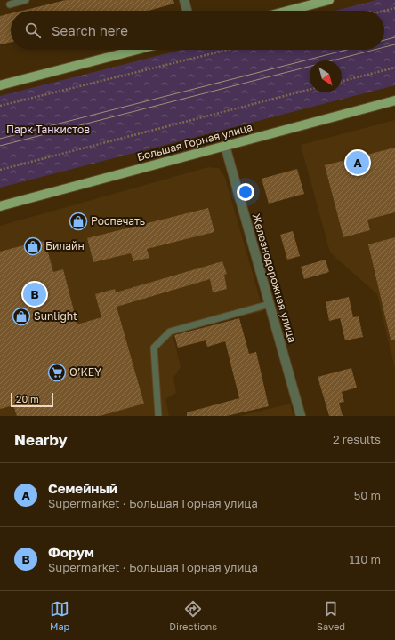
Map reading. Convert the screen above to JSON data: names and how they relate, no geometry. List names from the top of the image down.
{
  "streets": {
    "main road": ["Большая Горная улица"],
    "street": ["Железнодорожная улица"]
  },
  "crossings": [
    ["Большая Горная улица", "Железнодорожная улица"]
  ],
  "parks": ["Парк Танкистов"],
  "places": {
    "shop": ["Роспечать", "Билайн", "Sunlight"],
    "supermarket": ["O’KEY"]
  },
  "scale_bar": "20 m",
  "north": "bottom right",
  "page": {
    "search": "Search here",
    "pins": ["A", "B"],
    "scale": "20 m",
    "heading": ["Nearby", "2 results"],
    "list": [
      {
        "mark": "A",
        "name": "Семейный",
        "note": "Supermarket · Большая Горная улица",
        "value": "50 m"
      },
      {
        "mark": "B",
        "name": "Форум",
        "note": "Supermarket · Большая Горная улица",
        "value": "110 m"
      }
    ],
    "nav": ["Map", "Directions", "Saved"]
  }
}
